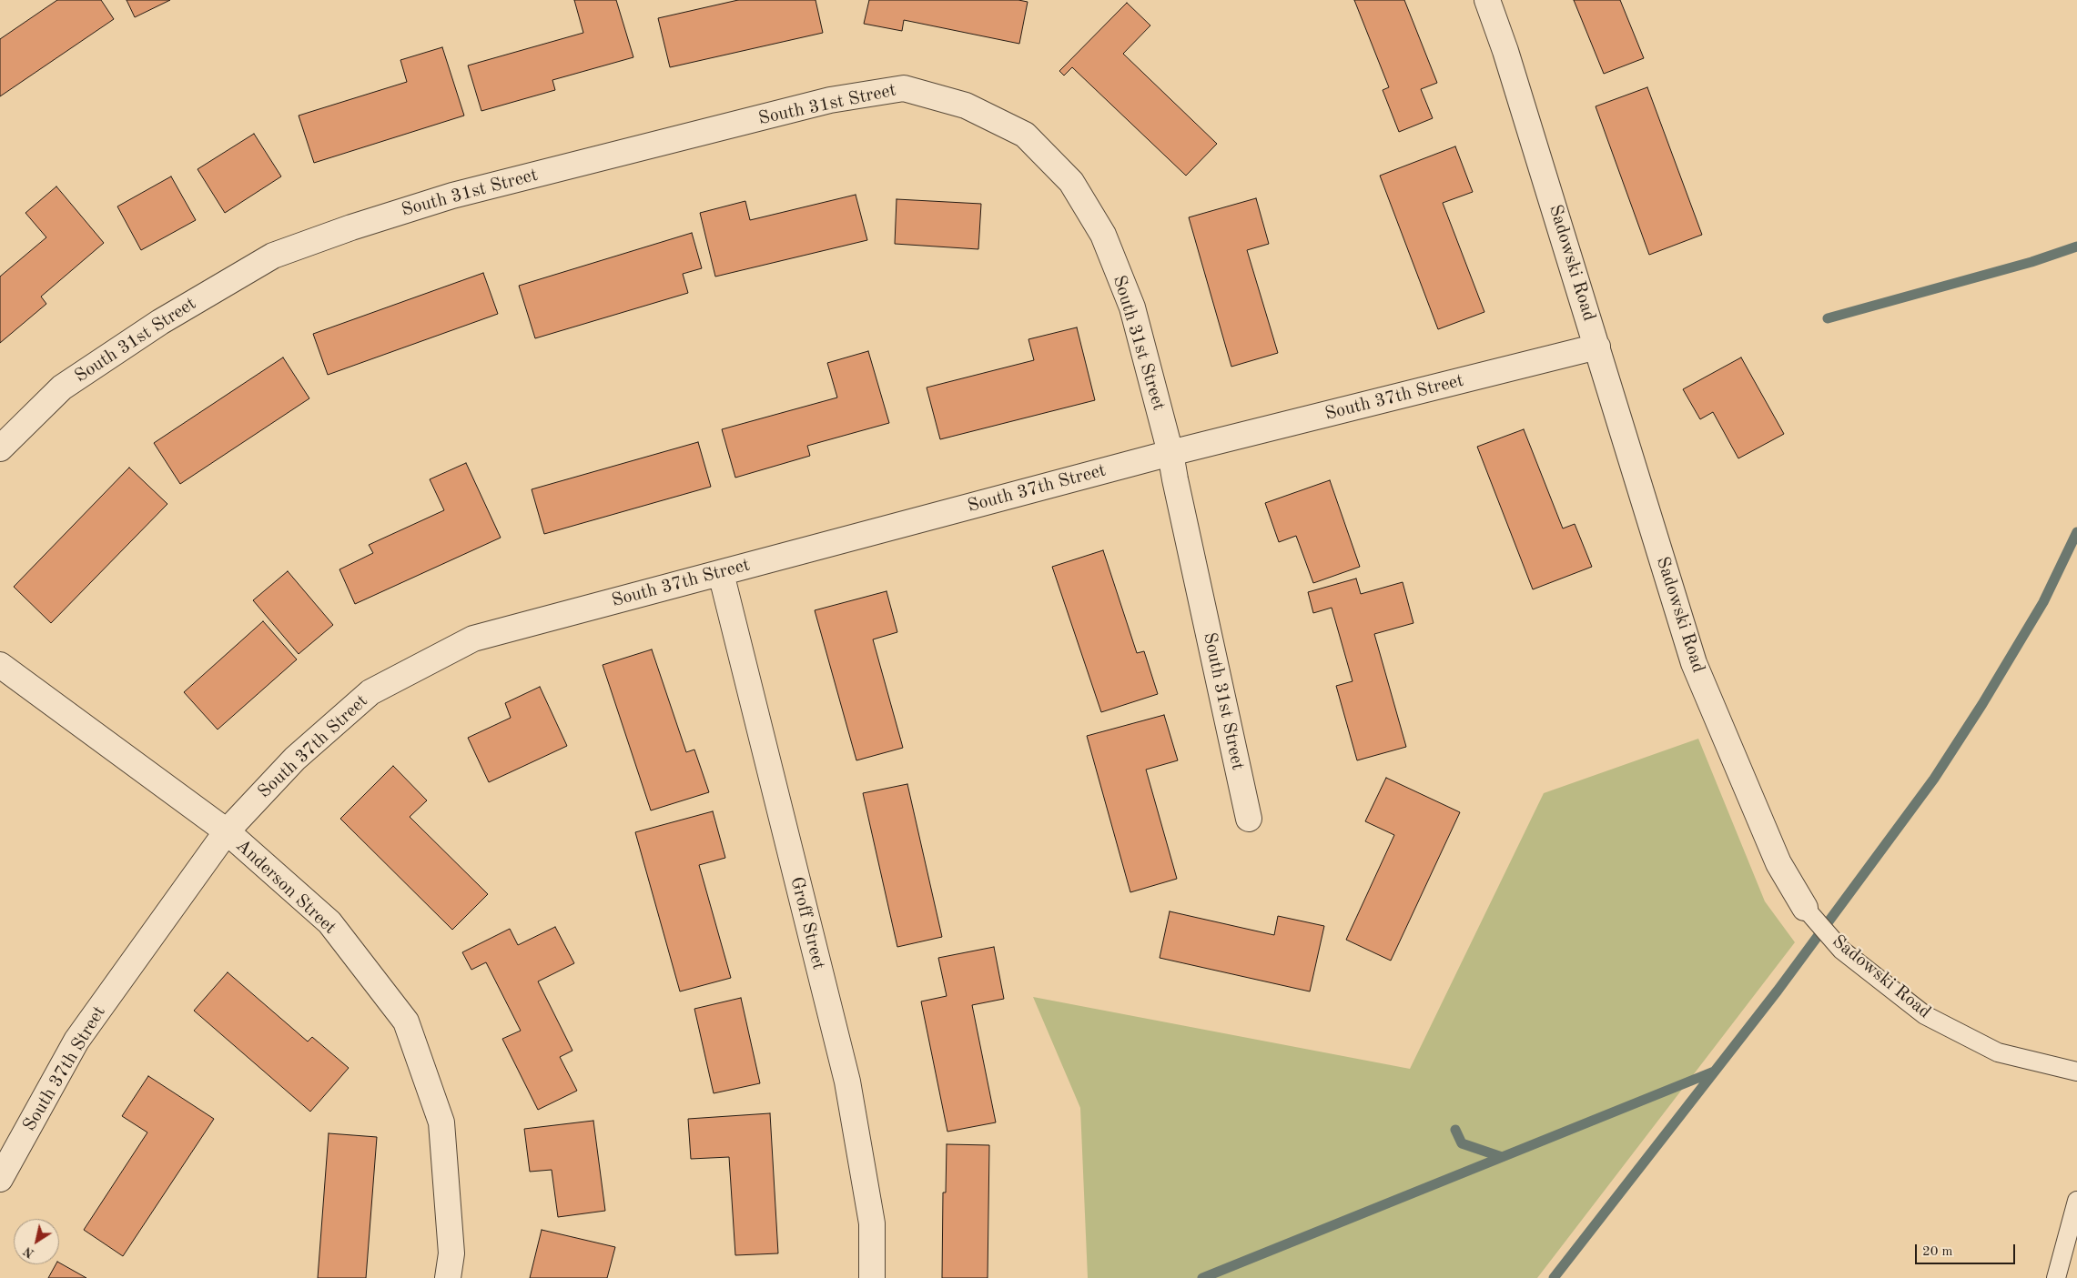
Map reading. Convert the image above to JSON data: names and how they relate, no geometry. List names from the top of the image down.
{
  "streets": {
    "street": [
      "South 31st Street",
      "Sadowski Road",
      "South 37th Street",
      "Anderson Street",
      "Groff Street"
    ]
  },
  "crossings": [
    ["South 31st Street", "South 37th Street"],
    ["Sadowski Road", "South 37th Street"],
    ["South 37th Street", "Anderson Street"],
    ["South 37th Street", "Groff Street"]
  ],
  "scale_bar": "20 m",
  "north": "bottom left"
}
